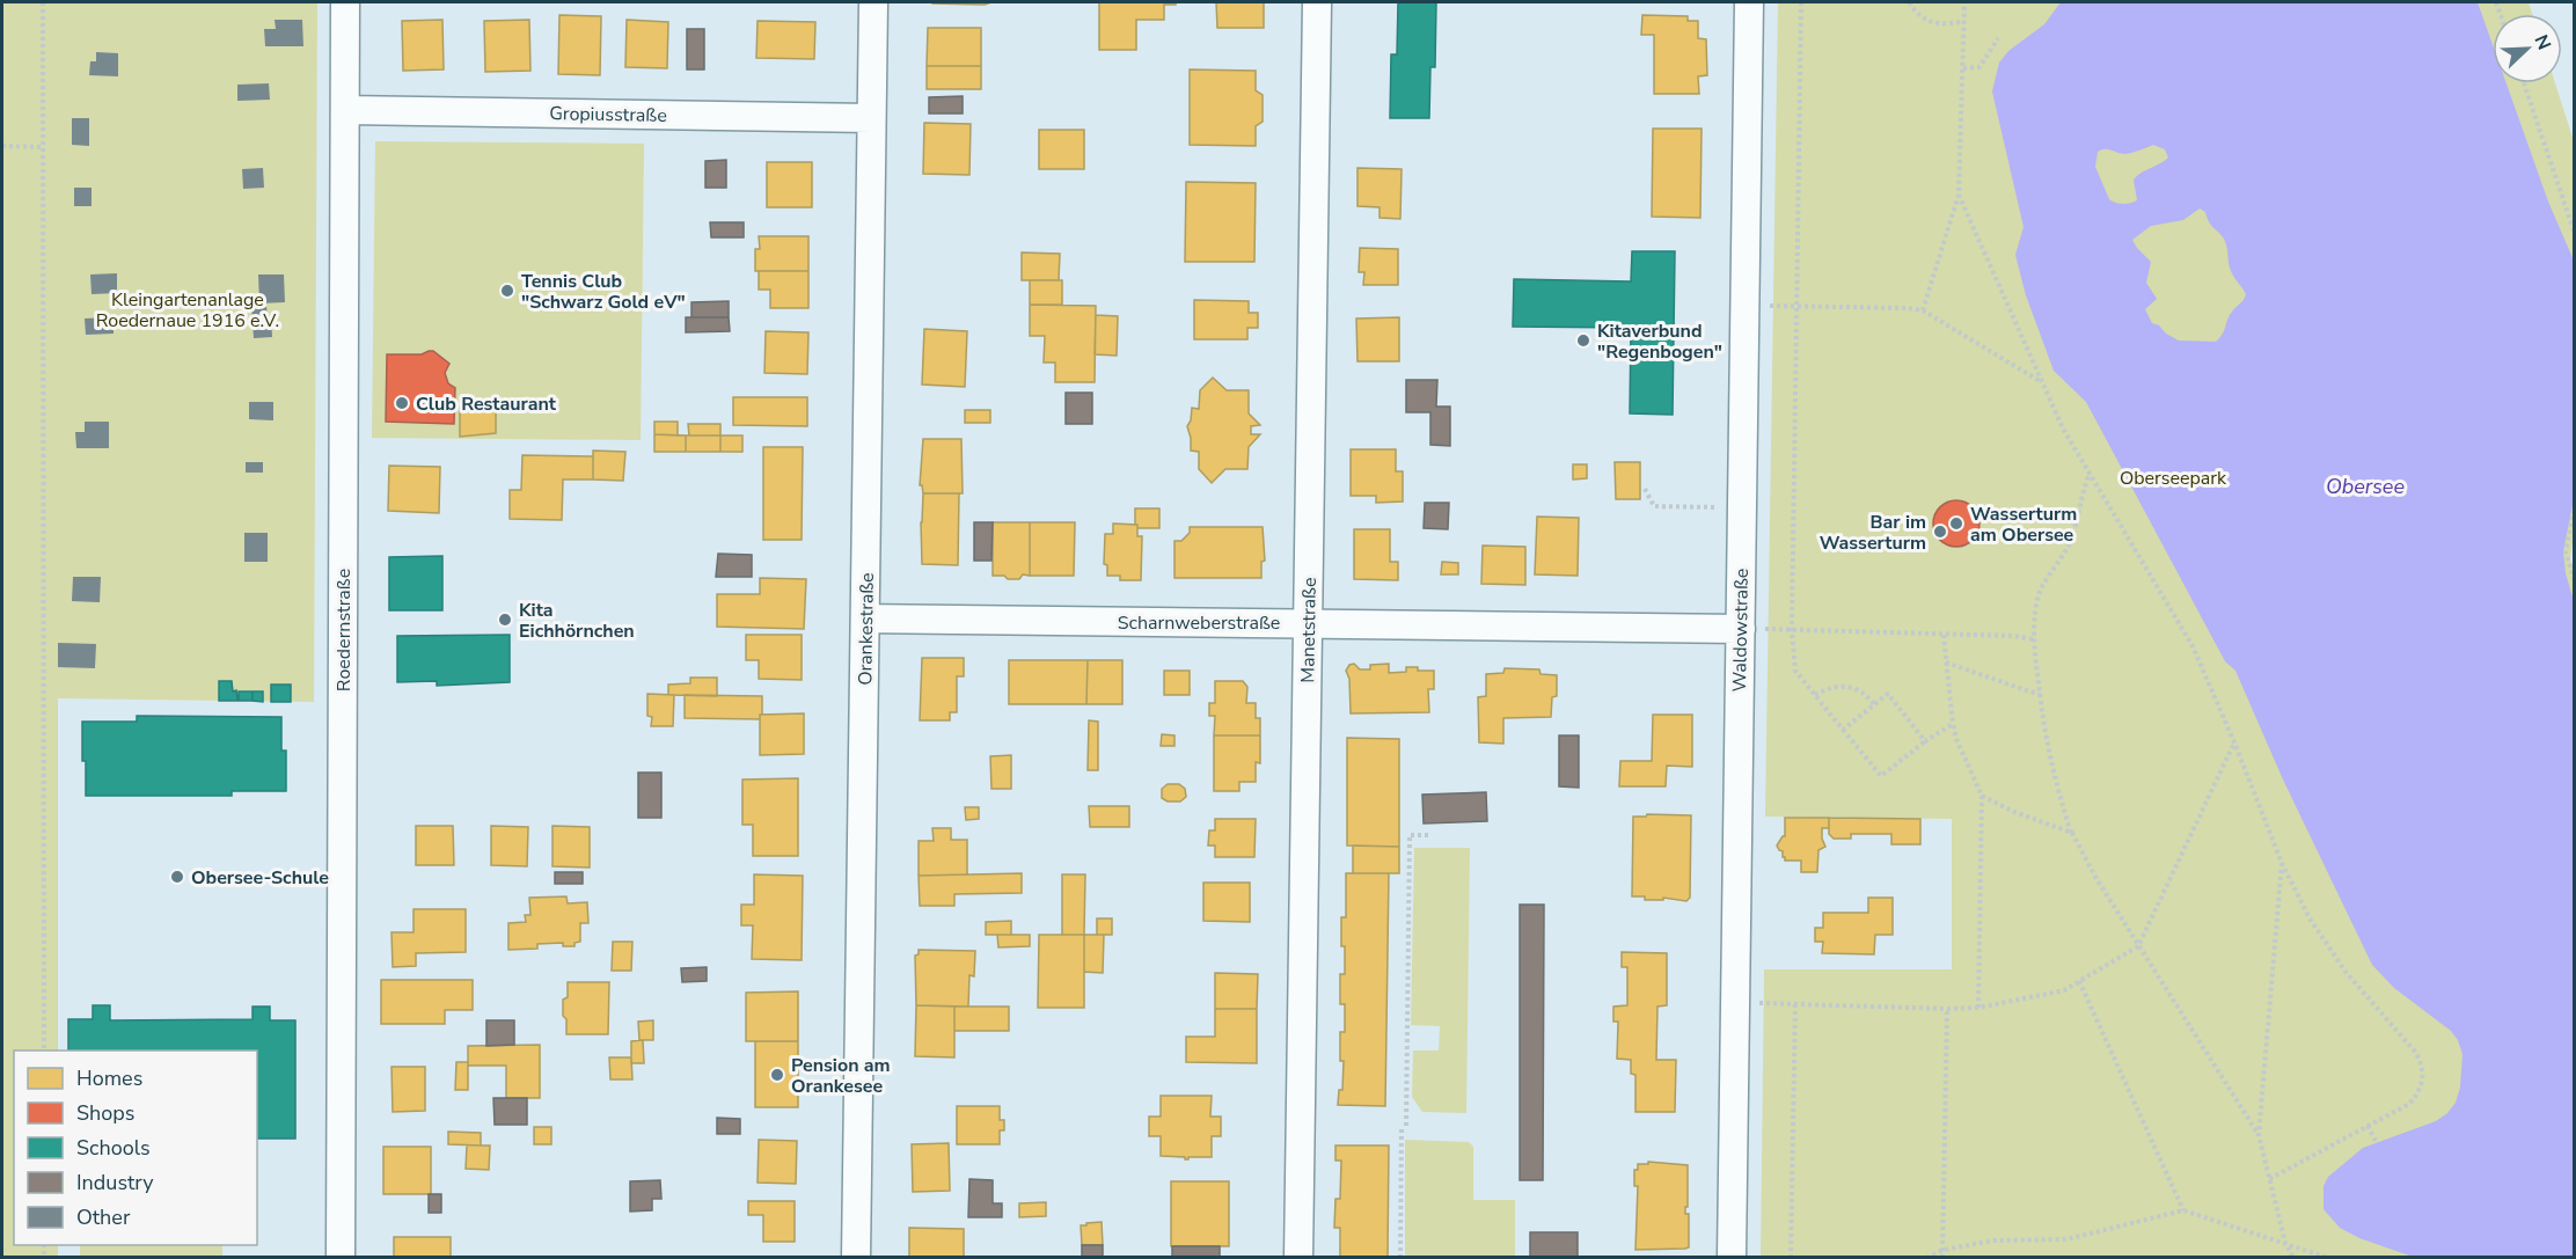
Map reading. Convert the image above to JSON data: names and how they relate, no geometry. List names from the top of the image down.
{
  "streets": {
    "street": [
      "Gropiusstraße",
      "Scharnweberstraße",
      "Orankestraße",
      "Roedernstraße",
      "Manetstraße",
      "Waldowstraße"
    ]
  },
  "crossings": [
    ["Gropiusstraße", "Orankestraße"],
    ["Gropiusstraße", "Roedernstraße"],
    ["Scharnweberstraße", "Orankestraße"],
    ["Scharnweberstraße", "Manetstraße"],
    ["Scharnweberstraße", "Waldowstraße"]
  ],
  "water": ["Obersee"],
  "parks": ["Kleingartenanlage Roedernaue 1916 e.V.", "Oberseepark"],
  "places": [
    "Tennis Club \"Schwarz Gold eV\"",
    "Kitaverbund \"Regenbogen\"",
    "Club Restaurant",
    "Wasserturm am Obersee",
    "Bar im Wasserturm",
    "Kita Eichhörnchen",
    "Obersee-Schule",
    "Pension am Orankesee"
  ],
  "legend": [
    "Homes",
    "Shops",
    "Schools",
    "Industry",
    "Other"
  ],
  "north": "top right"
}
